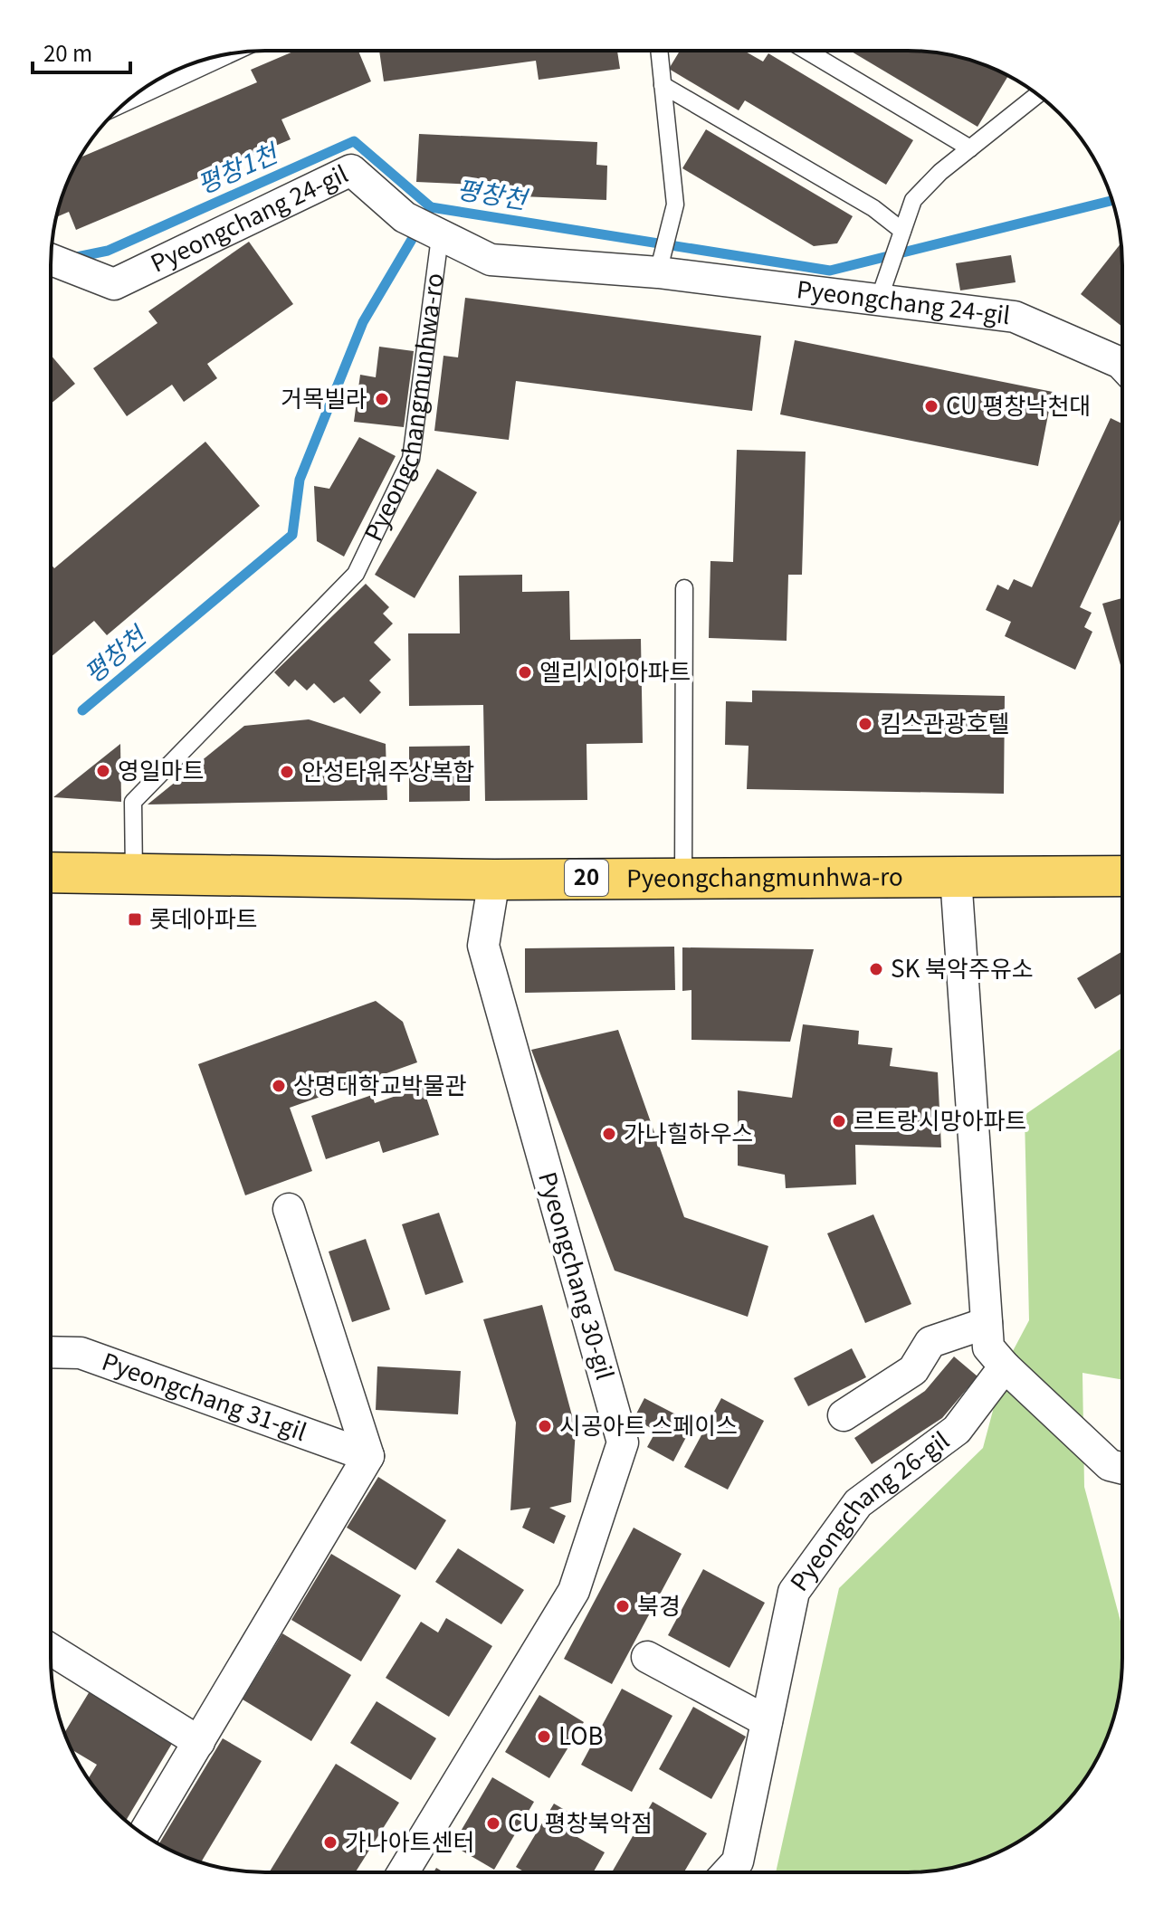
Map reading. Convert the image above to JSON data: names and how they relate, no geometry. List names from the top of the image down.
{
  "streets": {
    "main road": ["Pyeongchangmunhwa-ro", "20"],
    "street": [
      "Pyeongchang 24-gil",
      "Pyeongchang 30-gil",
      "Pyeongchang 31-gil",
      "Pyeongchang 26-gil"
    ]
  },
  "crossings": [
    ["Pyeongchang 24-gil", "Pyeongchangmunhwa-ro"],
    ["Pyeongchangmunhwa-ro", "Pyeongchang 30-gil"]
  ],
  "water": ["평창1천", "평창천"],
  "places": {
    "other": [
      "거목빌라",
      "CU 평창낙천대",
      "엘리시아아파트",
      "킴스관광호텔",
      "영일마트",
      "안성타워주상복합",
      "SK 북악주유소",
      "상명대학교박물관",
      "르트랑시망아파트",
      "가나힐하우스",
      "시공아트 스페이스",
      "북경",
      "LOB",
      "CU 평창북악점",
      "가나아트센터"
    ],
    "transit": ["롯데아파트"]
  },
  "scale_bar": "20 m"
}
